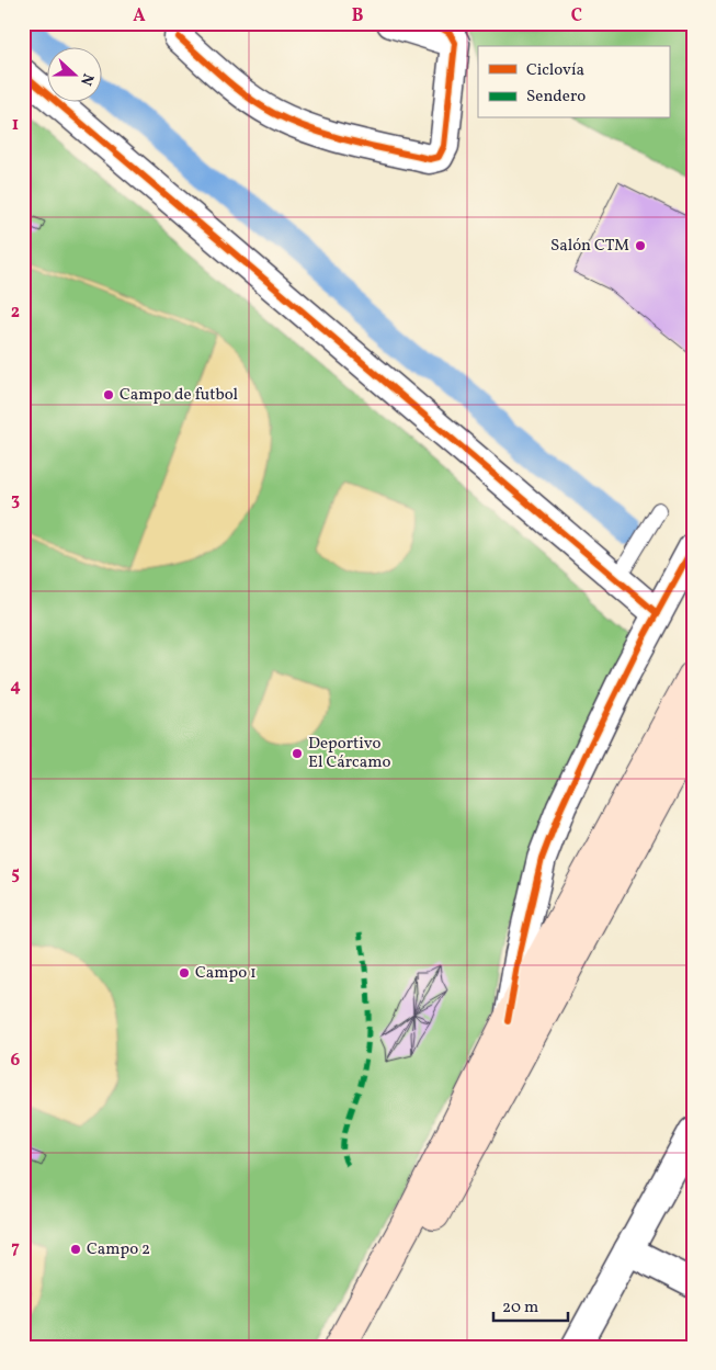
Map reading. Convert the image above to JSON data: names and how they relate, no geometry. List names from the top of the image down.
{
  "places": [
    "Salón CTM",
    "Campo de futbol",
    "Deportivo El Cárcamo",
    "Campo 1",
    "Campo 2"
  ],
  "legend": ["Ciclovía", "Sendero"],
  "scale_bar": "20 m",
  "north": "right",
  "grid": {
    "columns": ["A", "B", "C"],
    "rows": [
      "1",
      "2",
      "3",
      "4",
      "5",
      "6",
      "7"
    ]
  }
}
